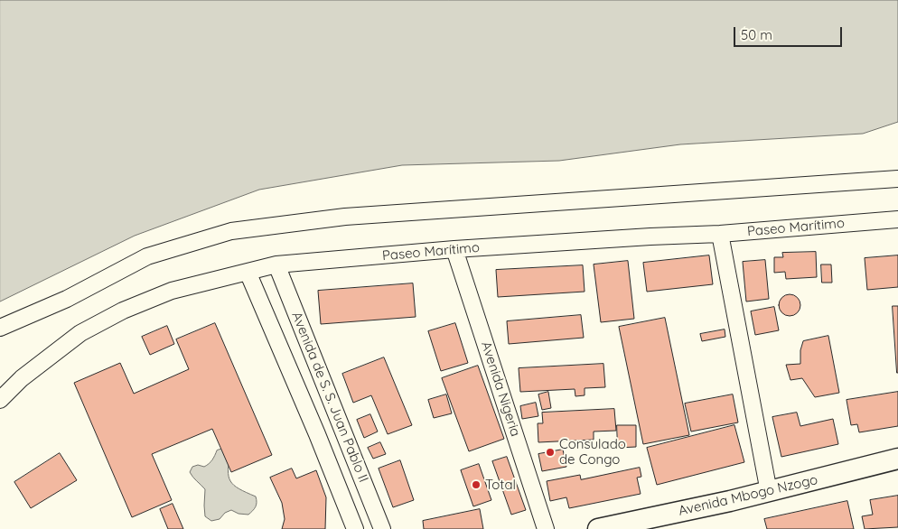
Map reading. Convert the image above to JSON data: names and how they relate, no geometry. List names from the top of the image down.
{
  "streets": {
    "main road": ["Avenida Mbogo Nzogo"],
    "street": ["Paseo Marítimo", "Avenida Nigeria", "Avenida de S. S. Juan Pablo II"]
  },
  "crossings": [
    ["Paseo Marítimo", "Avenida Nigeria"],
    ["Paseo Marítimo", "Avenida de S. S. Juan Pablo II"]
  ],
  "places": ["Consulado de Congo", "Total"],
  "scale_bar": "50 m"
}
